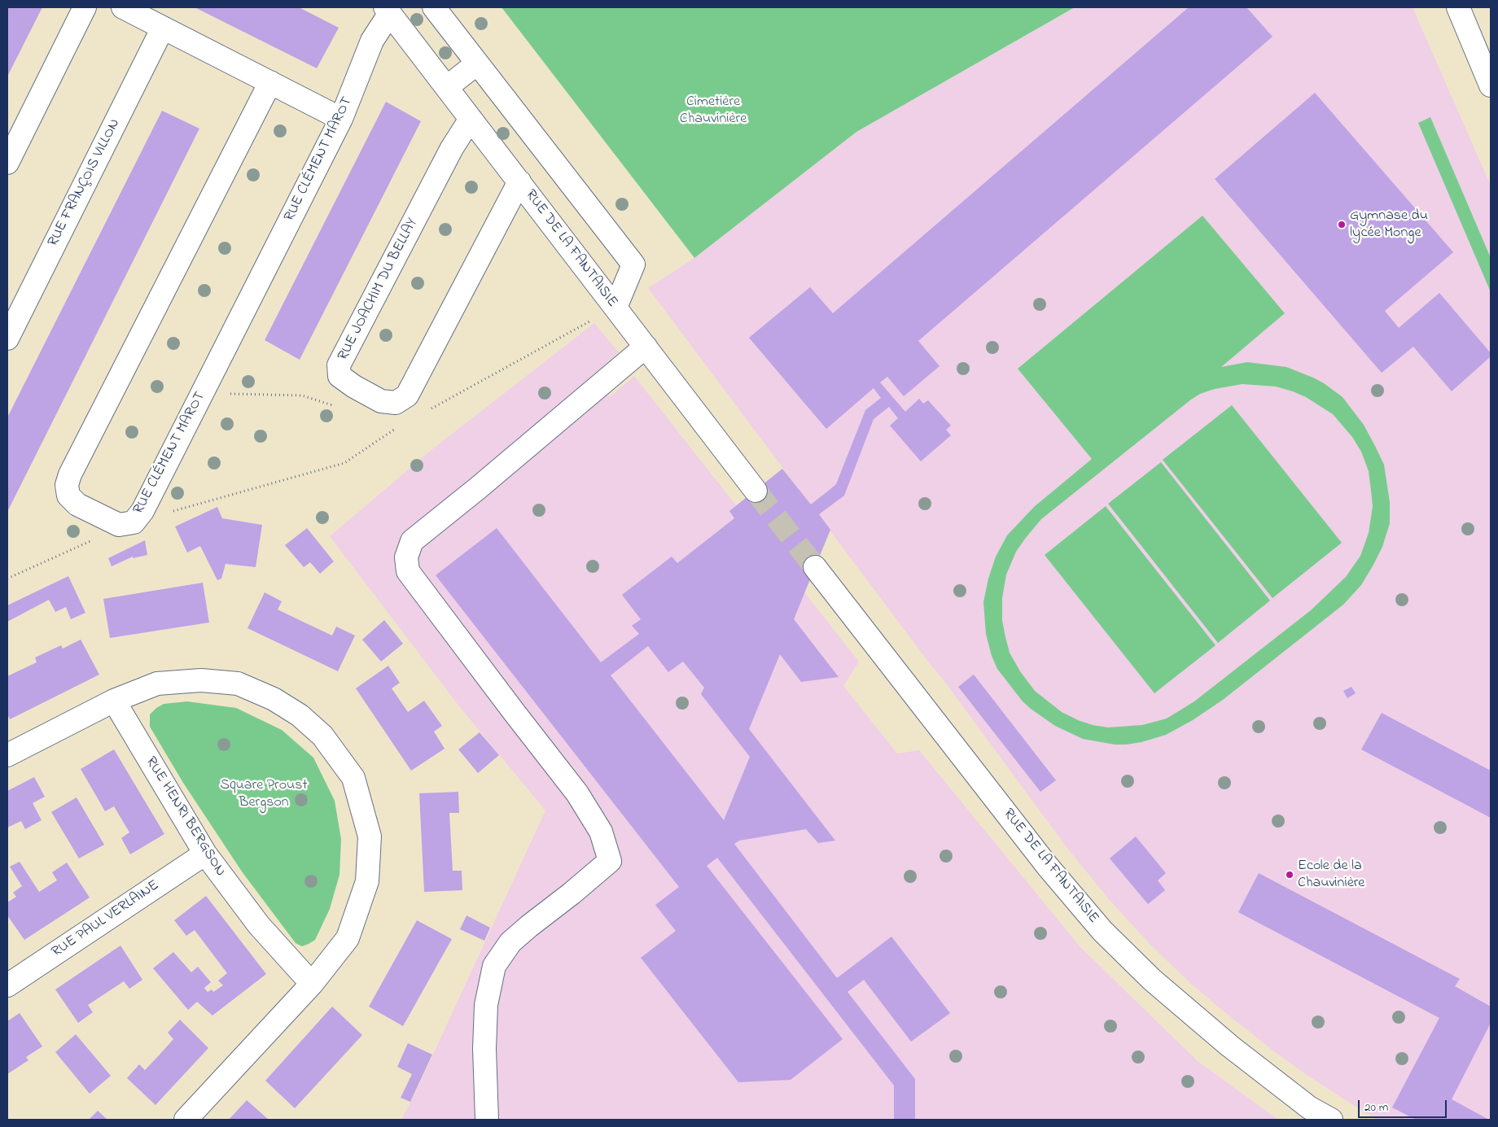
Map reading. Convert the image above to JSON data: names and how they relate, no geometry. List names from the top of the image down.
{
  "streets": {
    "street": [
      "RUE CLÉMENT MAROT",
      "RUE FRANÇOIS VILLON",
      "RUE DE LA FANTAISIE",
      "RUE JOACHIM DU BELLAY",
      "RUE HENRI BERGSON",
      "RUE PAUL VERLAINE"
    ]
  },
  "crossings": [
    ["RUE CLÉMENT MAROT", "RUE DE LA FANTAISIE"],
    ["RUE DE LA FANTAISIE", "RUE JOACHIM DU BELLAY"],
    ["RUE HENRI BERGSON", "RUE PAUL VERLAINE"]
  ],
  "parks": ["Cimetière Chauvinière", "Square Proust Bergson"],
  "places": ["Gymnase du lycée Monge", "Ecole de la Chauvinière"],
  "scale_bar": "20 m"
}
